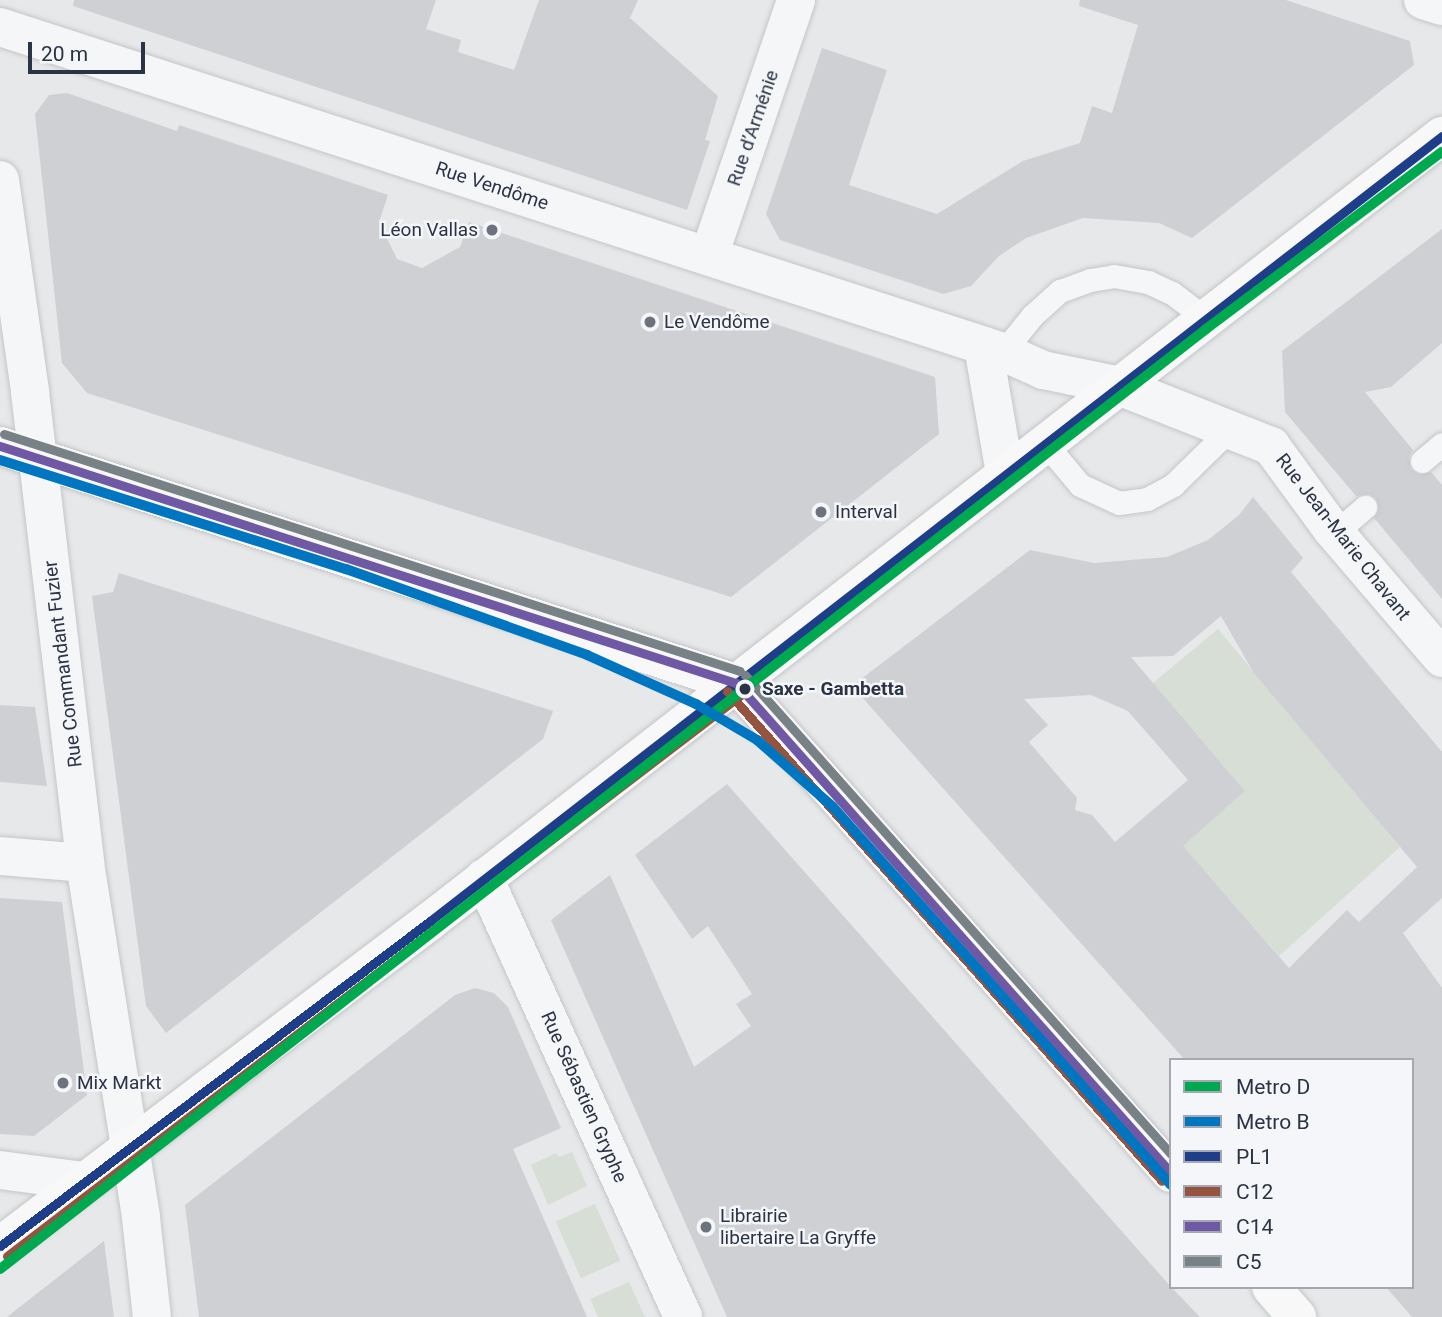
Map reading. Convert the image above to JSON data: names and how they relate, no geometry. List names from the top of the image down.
{
  "streets": {
    "street": [
      "Rue d’Arménie",
      "Rue Vendôme",
      "Rue Jean-Marie Chavant",
      "Rue Commandant Fuzier",
      "Rue Sébastien Gryphe"
    ]
  },
  "crossings": [
    ["Rue d’Arménie", "Rue Vendôme"],
    ["Rue Vendôme", "Rue Jean-Marie Chavant"]
  ],
  "places": [
    "Léon Vallas",
    "Le Vendôme",
    "Interval",
    "Saxe - Gambetta",
    "Mix Markt",
    "Librairie libertaire La Gryffe"
  ],
  "lines": [
    "transit line PL1",
    "metro line D",
    "transit line C5",
    "transit line C14",
    "metro line B",
    "transit line C12"
  ],
  "legend": [
    "Metro D",
    "Metro B",
    "PL1",
    "C12",
    "C14",
    "C5"
  ],
  "scale_bar": "20 m"
}
